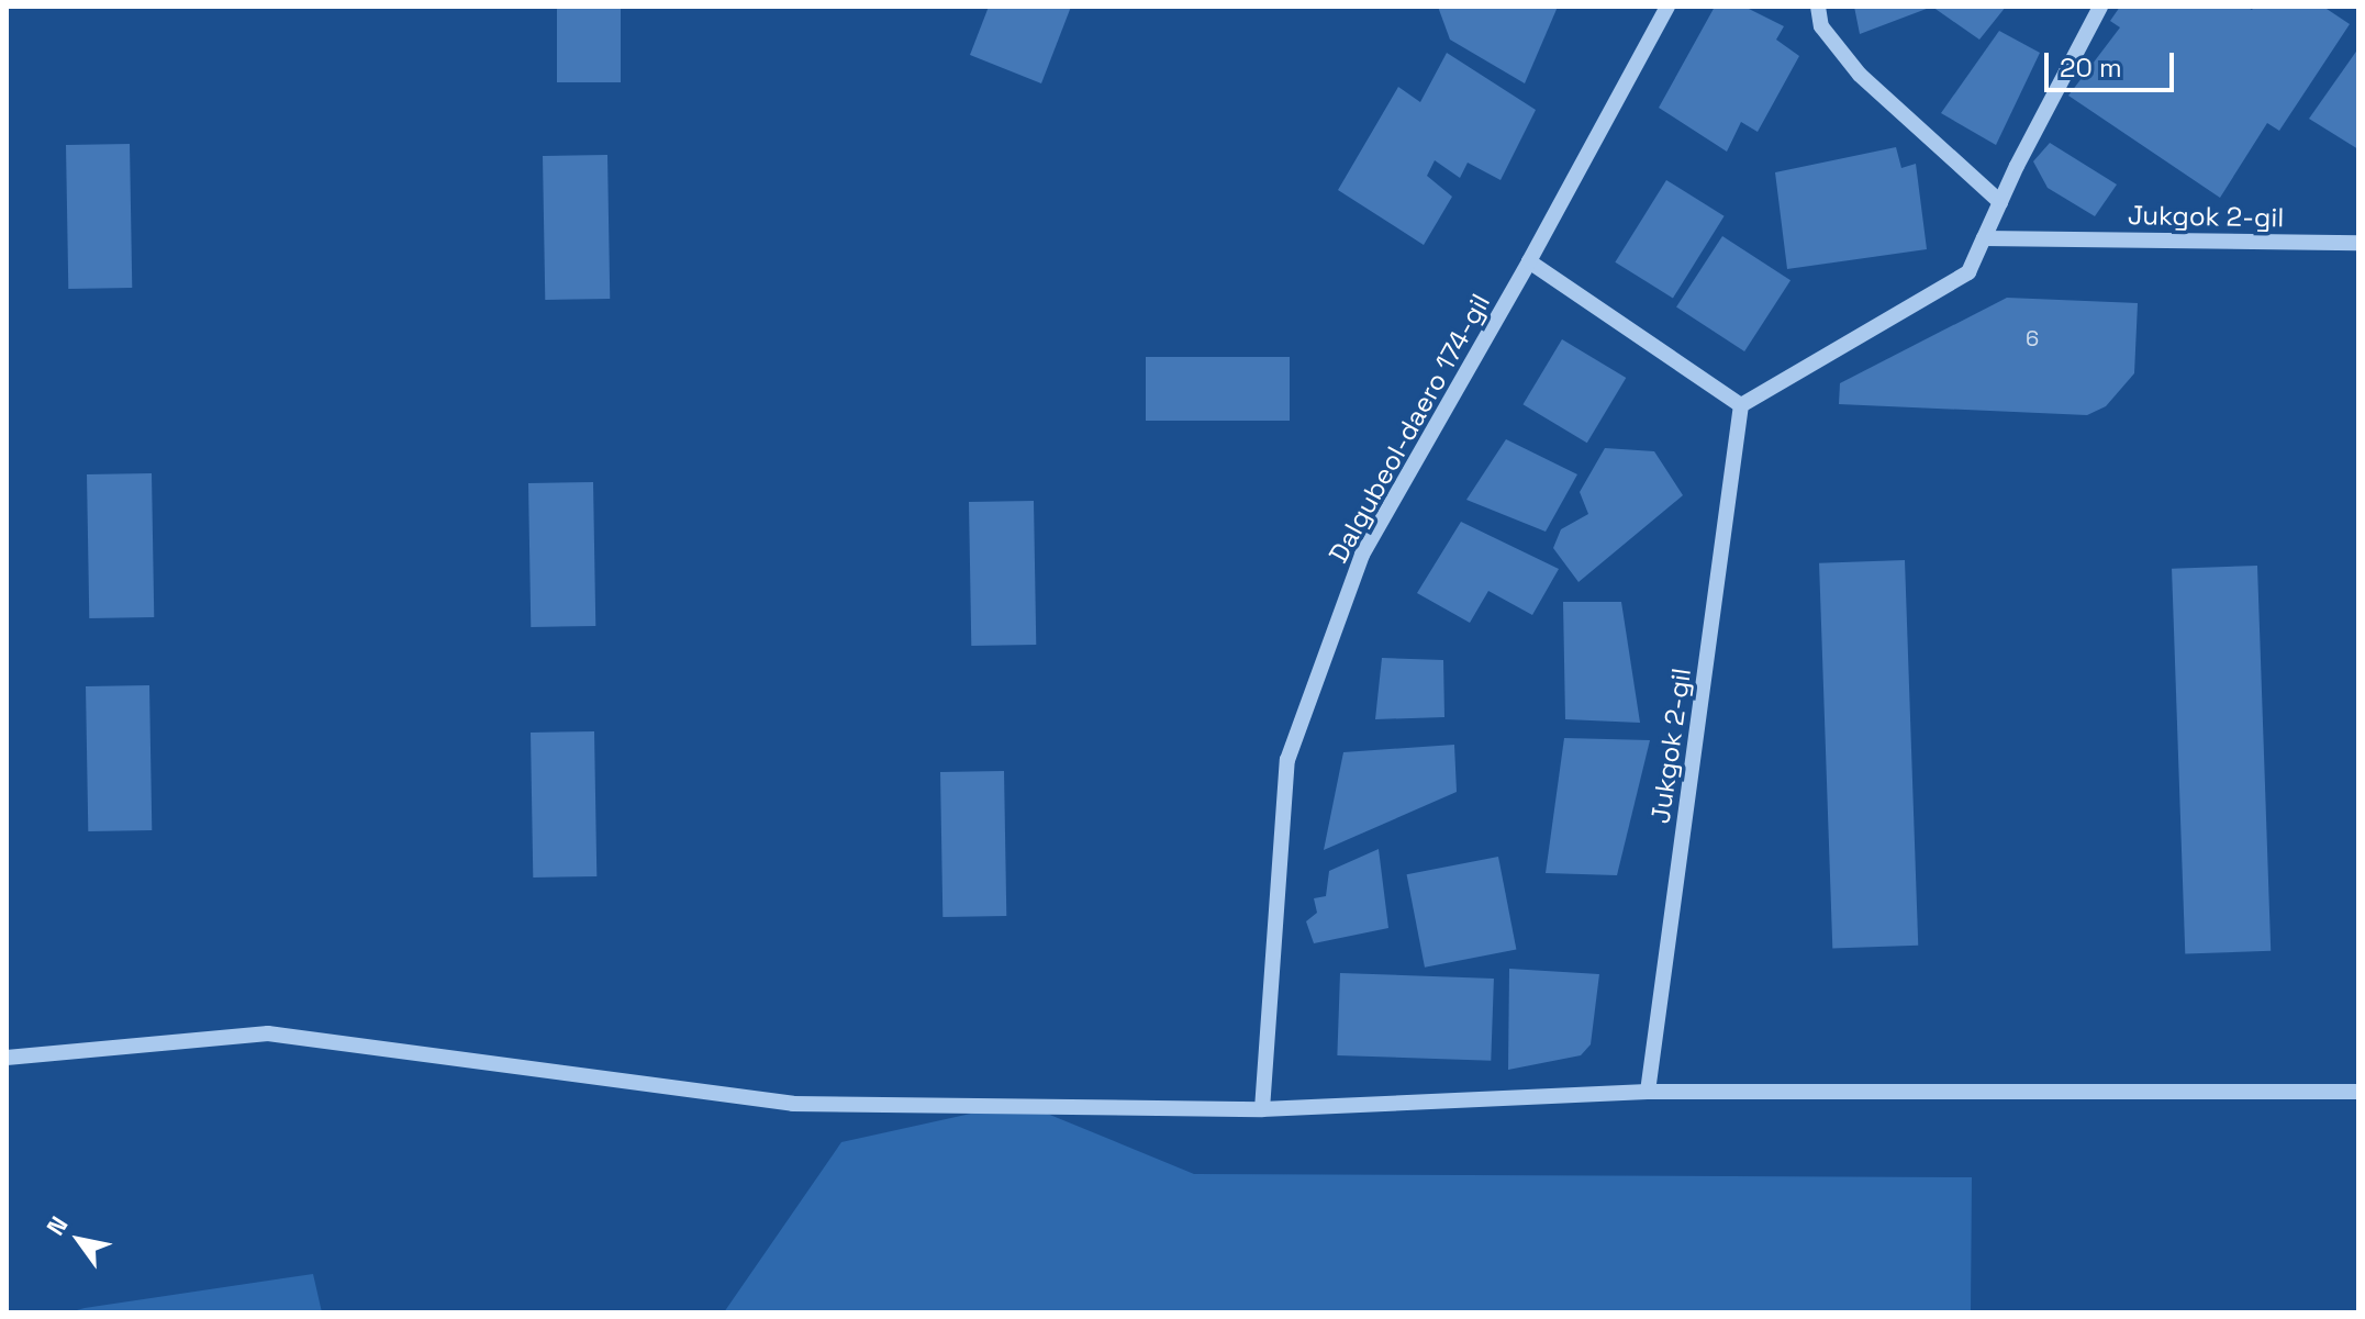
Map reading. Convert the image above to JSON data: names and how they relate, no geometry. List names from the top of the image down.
{
  "streets": {
    "street": ["Jukgok 2-gil", "Dalgubeol-daero 174-gil"]
  },
  "house_numbers": ["6"],
  "scale_bar": "20 m",
  "north": "top left"
}
